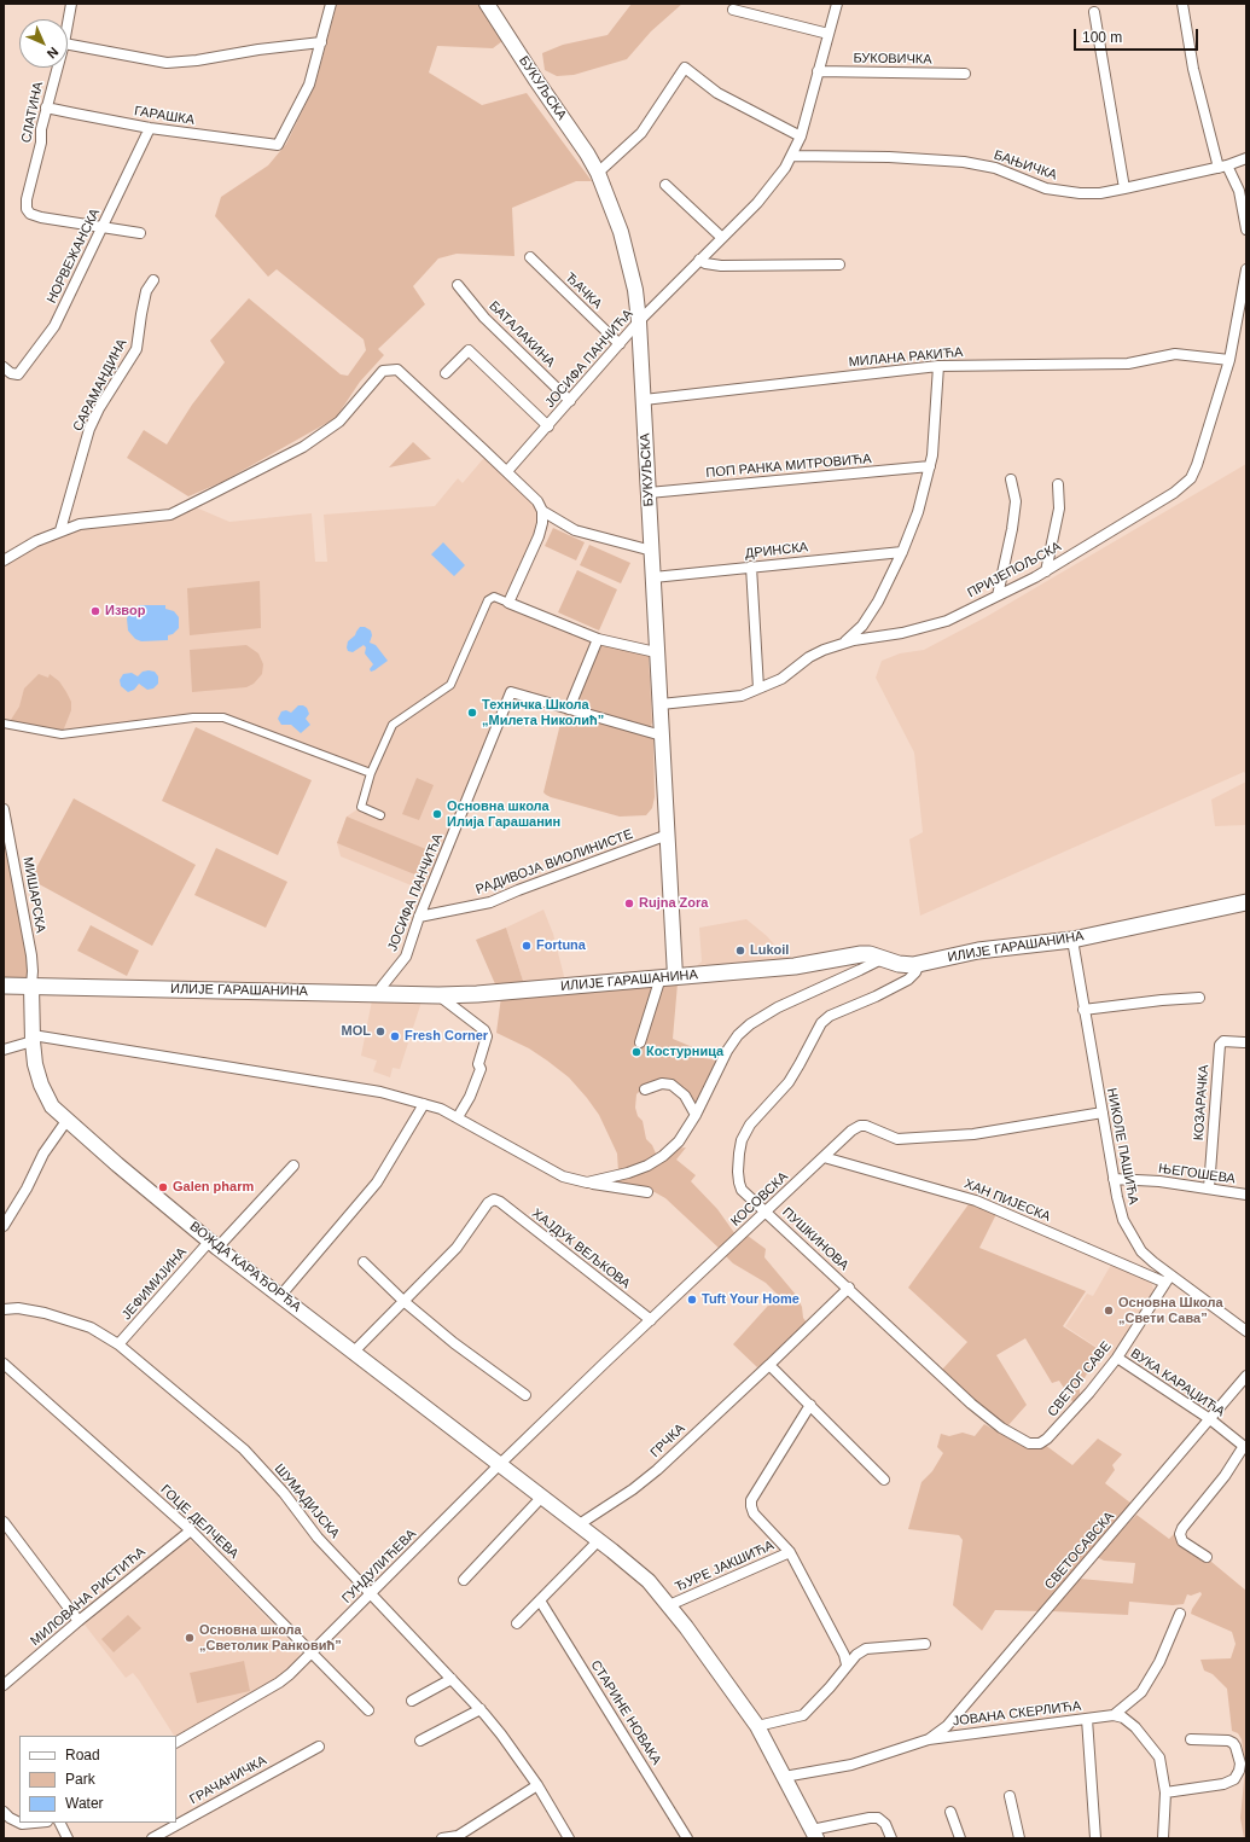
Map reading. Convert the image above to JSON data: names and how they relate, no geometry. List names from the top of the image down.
{
  "streets": {
    "main road": ["БУКУЉСКА", "ИЛИЈЕ ГАРАШАНИНА", "ВОЖДА КАРАЂОРЂА"],
    "street": [
      "БУКОВИЧКА",
      "СЛАТИНА",
      "ГАРАШКА",
      "БАЊИЧКА",
      "НОРВЕЖАНСКА",
      "ЂАЧКА",
      "БАТАЛАКИНА",
      "МИЛАНА РАКИЋА",
      "ЈОСИФА ПАНЧИЋА",
      "САРАМАНДИНА",
      "ПОП РАНКА МИТРОВИЋА",
      "ДРИНСКА",
      "ПРИЈЕПОЉСКА",
      "РАДИВОЈА ВИОЛИНИСТЕ",
      "МИШАРСКА",
      "КОЗАРАЧКА",
      "НИКОЛЕ ПАШИЋА",
      "ЊЕГОШЕВА",
      "КОСОВСКА",
      "ХАН ПИЈЕСКА",
      "ПУШКИНОВА",
      "ХАЈДУК ВЕЉКОВА",
      "ЈЕФИМИЈИНА",
      "СВЕТОГ САВЕ",
      "ВУКА КАРАЏИЋА",
      "ГРЧКА",
      "ШУМАДИЈСКА",
      "ГОЦЕ ДЕЛЧЕВА",
      "СВЕТОСАВСКА",
      "ГУНДУЛИЋЕВА",
      "ЂУРЕ ЈАКШИЋА",
      "МИЛОВАНА РИСТИЋА",
      "СТАРИНЕ НОВАКА",
      "ЈОВАНА СКЕРЛИЋА",
      "ГРАЧАНИЧКА"
    ]
  },
  "crossings": [
    ["БУКОВИЧКА", "ЈОСИФА ПАНЧИЋА"],
    ["БУКУЉСКА", "МИЛАНА РАКИЋА"],
    ["БУКУЉСКА", "ЈОСИФА ПАНЧИЋА"],
    ["БУКУЉСКА", "ПОП РАНКА МИТРОВИЋА"],
    ["БУКУЉСКА", "ДРИНСКА"],
    ["БУКУЉСКА", "ПРИЈЕПОЉСКА"],
    ["БУКУЉСКА", "РАДИВОЈА ВИОЛИНИСТЕ"],
    ["БУКУЉСКА", "ИЛИЈЕ ГАРАШАНИНА"],
    ["СЛАТИНА", "ГАРАШКА"],
    ["СЛАТИНА", "НОРВЕЖАНСКА"],
    ["ГАРАШКА", "НОРВЕЖАНСКА"],
    ["БАЊИЧКА", "ЈОСИФА ПАНЧИЋА"],
    ["ЂАЧКА", "ЈОСИФА ПАНЧИЋА"],
    ["БАТАЛАКИНА", "ЈОСИФА ПАНЧИЋА"],
    ["МИЛАНА РАКИЋА", "ПРИЈЕПОЉСКА"],
    ["ЈОСИФА ПАНЧИЋА", "РАДИВОЈА ВИОЛИНИСТЕ"],
    ["ЈОСИФА ПАНЧИЋА", "ИЛИЈЕ ГАРАШАНИНА"],
    ["МИШАРСКА", "ИЛИЈЕ ГАРАШАНИНА"],
    ["МИШАРСКА", "ВОЖДА КАРАЂОРЂА"],
    ["ИЛИЈЕ ГАРАШАНИНА", "НИКОЛЕ ПАШИЋА"],
    ["ИЛИЈЕ ГАРАШАНИНА", "ПУШКИНОВА"],
    ["ИЛИЈЕ ГАРАШАНИНА", "ВОЖДА КАРАЂОРЂА"],
    ["КОЗАРАЧКА", "ЊЕГОШЕВА"],
    ["НИКОЛЕ ПАШИЋА", "ЊЕГОШЕВА"],
    ["НИКОЛЕ ПАШИЋА", "КОСОВСКА"],
    ["НИКОЛЕ ПАШИЋА", "ХАН ПИЈЕСКА"],
    ["НИКОЛЕ ПАШИЋА", "СВЕТОГ САВЕ"],
    ["КОСОВСКА", "ХАН ПИЈЕСКА"],
    ["КОСОВСКА", "ПУШКИНОВА"],
    ["КОСОВСКА", "ХАЈДУК ВЕЉКОВА"],
    ["КОСОВСКА", "ВОЖДА КАРАЂОРЂА"],
    ["КОСОВСКА", "ГУНДУЛИЋЕВА"],
    ["ХАН ПИЈЕСКА", "СВЕТОГ САВЕ"],
    ["ПУШКИНОВА", "СВЕТОГ САВЕ"],
    ["ПУШКИНОВА", "ГРЧКА"],
    ["ВОЖДА КАРАЂОРЂА", "ЈЕФИМИЈИНА"],
    ["ВОЖДА КАРАЂОРЂА", "ГРЧКА"],
    ["ВОЖДА КАРАЂОРЂА", "ГУНДУЛИЋЕВА"],
    ["ВОЖДА КАРАЂОРЂА", "ЂУРЕ ЈАКШИЋА"],
    ["ВОЖДА КАРАЂОРЂА", "ЈОВАНА СКЕРЛИЋА"],
    ["ЈЕФИМИЈИНА", "ШУМАДИЈСКА"],
    ["СВЕТОГ САВЕ", "ВУКА КАРАЏИЋА"],
    ["ВУКА КАРАЏИЋА", "СВЕТОСАВСКА"],
    ["ШУМАДИЈСКА", "ГУНДУЛИЋЕВА"],
    ["ГОЦЕ ДЕЛЧЕВА", "ГУНДУЛИЋЕВА"],
    ["ГОЦЕ ДЕЛЧЕВА", "МИЛОВАНА РИСТИЋА"],
    ["СВЕТОСАВСКА", "ЈОВАНА СКЕРЛИЋА"]
  ],
  "places": [
    "Извор",
    "Техничка Школа „Милета Николић”",
    "Основна школа Илија Гарашанин",
    "Rujna Zora",
    "Fortuna",
    "Lukoil",
    "MOL",
    "Fresh Corner",
    "Костурница",
    "Galen pharm",
    "Tuft Your Home",
    "Основна Школа „Свети Сава”",
    "Основна школа „Светолик Ранковић”"
  ],
  "legend": ["Road", "Park", "Water"],
  "scale_bar": "100 m",
  "north": "bottom right"
}
